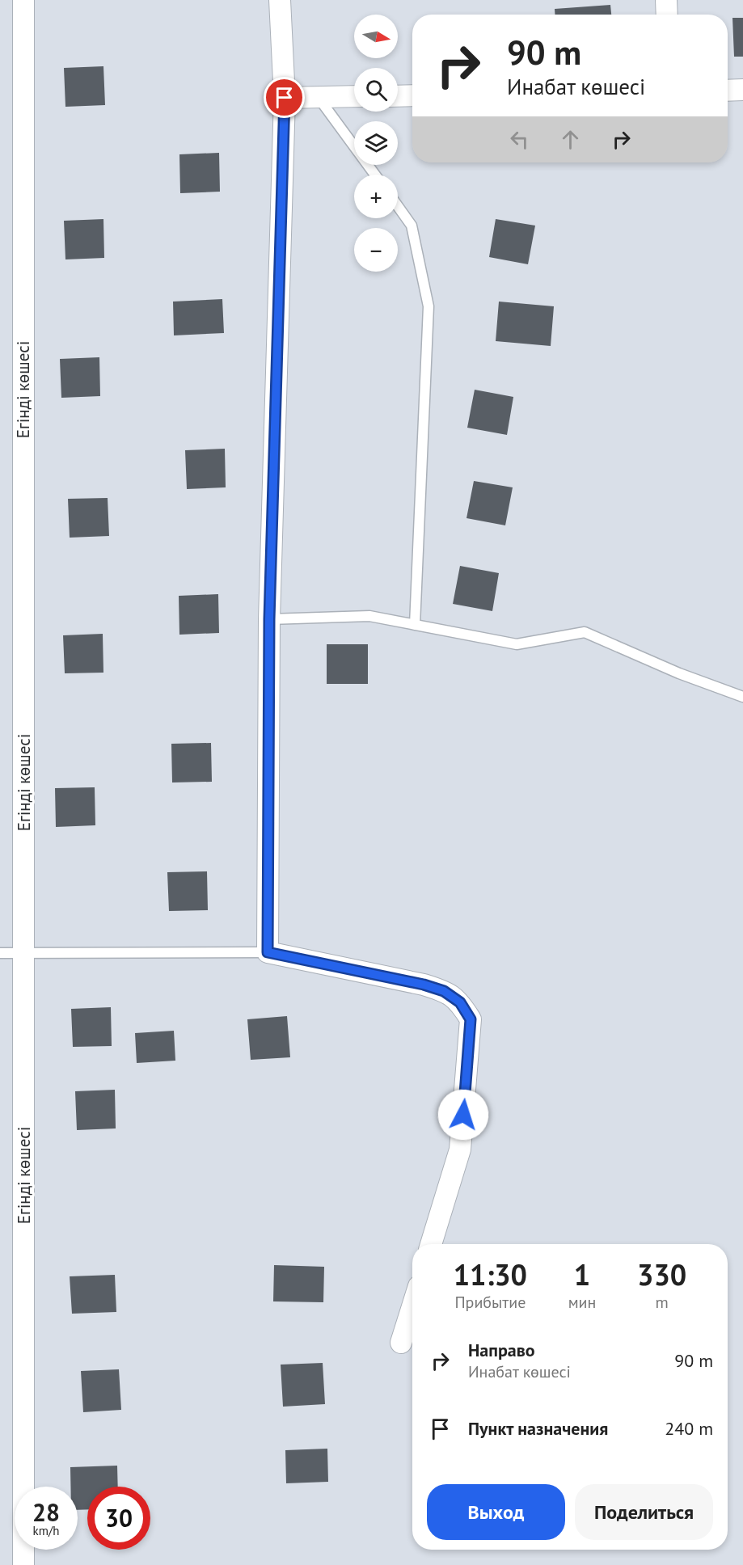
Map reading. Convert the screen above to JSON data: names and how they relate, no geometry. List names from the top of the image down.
{
  "streets": {
    "street": ["Егінді көшесі"]
  },
  "north": "right",
  "page": {
    "map_buttons": ["+", "−"],
    "turn": ["90 m", "Инабат көшесі"],
    "eta": [
      "11:30",
      "Прибытие",
      "1",
      "мин",
      "330",
      "m"
    ],
    "list": [
      {
        "name": "Направо",
        "note": "Инабат көшесі",
        "value": "90 m"
      },
      {
        "name": "Пункт назначения",
        "value": "240 m"
      }
    ],
    "buttons": ["Выход", "Поделиться"],
    "speed": "28 km/h",
    "limit": "30"
  }
}
